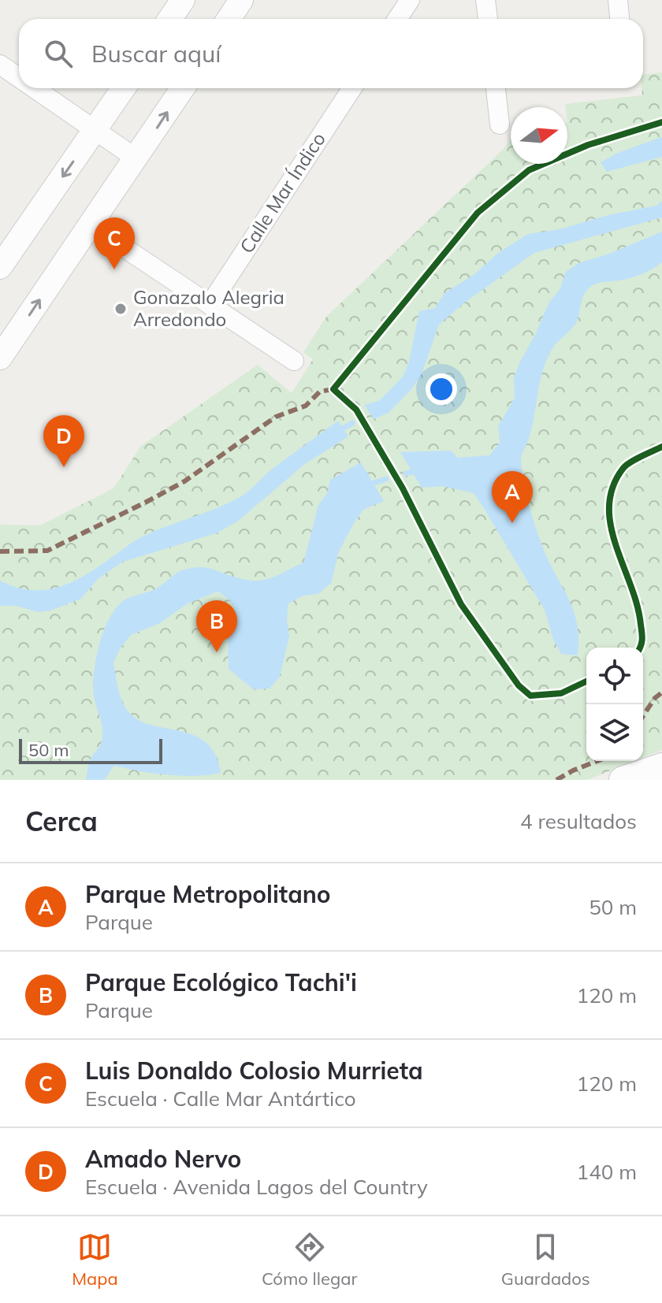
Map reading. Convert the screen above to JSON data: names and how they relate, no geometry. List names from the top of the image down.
{
  "streets": {
    "street": ["Calle Mar Índico"]
  },
  "places": ["Gonazalo Alegria Arredondo"],
  "scale_bar": "50 m",
  "north": "right",
  "page": {
    "search": "Buscar aquí",
    "pins": [
      "C",
      "D",
      "A",
      "B"
    ],
    "scale": "50 m",
    "heading": ["Cerca", "4 resultados"],
    "list": [
      {
        "mark": "A",
        "name": "Parque Metropolitano",
        "note": "Parque",
        "value": "50 m"
      },
      {
        "mark": "B",
        "name": "Parque Ecológico Tachi'i",
        "note": "Parque",
        "value": "120 m"
      },
      {
        "mark": "C",
        "name": "Luis Donaldo Colosio Murrieta",
        "note": "Escuela · Calle Mar Antártico",
        "value": "120 m"
      },
      {
        "mark": "D",
        "name": "Amado Nervo",
        "note": "Escuela · Avenida Lagos del Country",
        "value": "140 m"
      }
    ],
    "nav": ["Mapa", "Cómo llegar", "Guardados"]
  }
}
